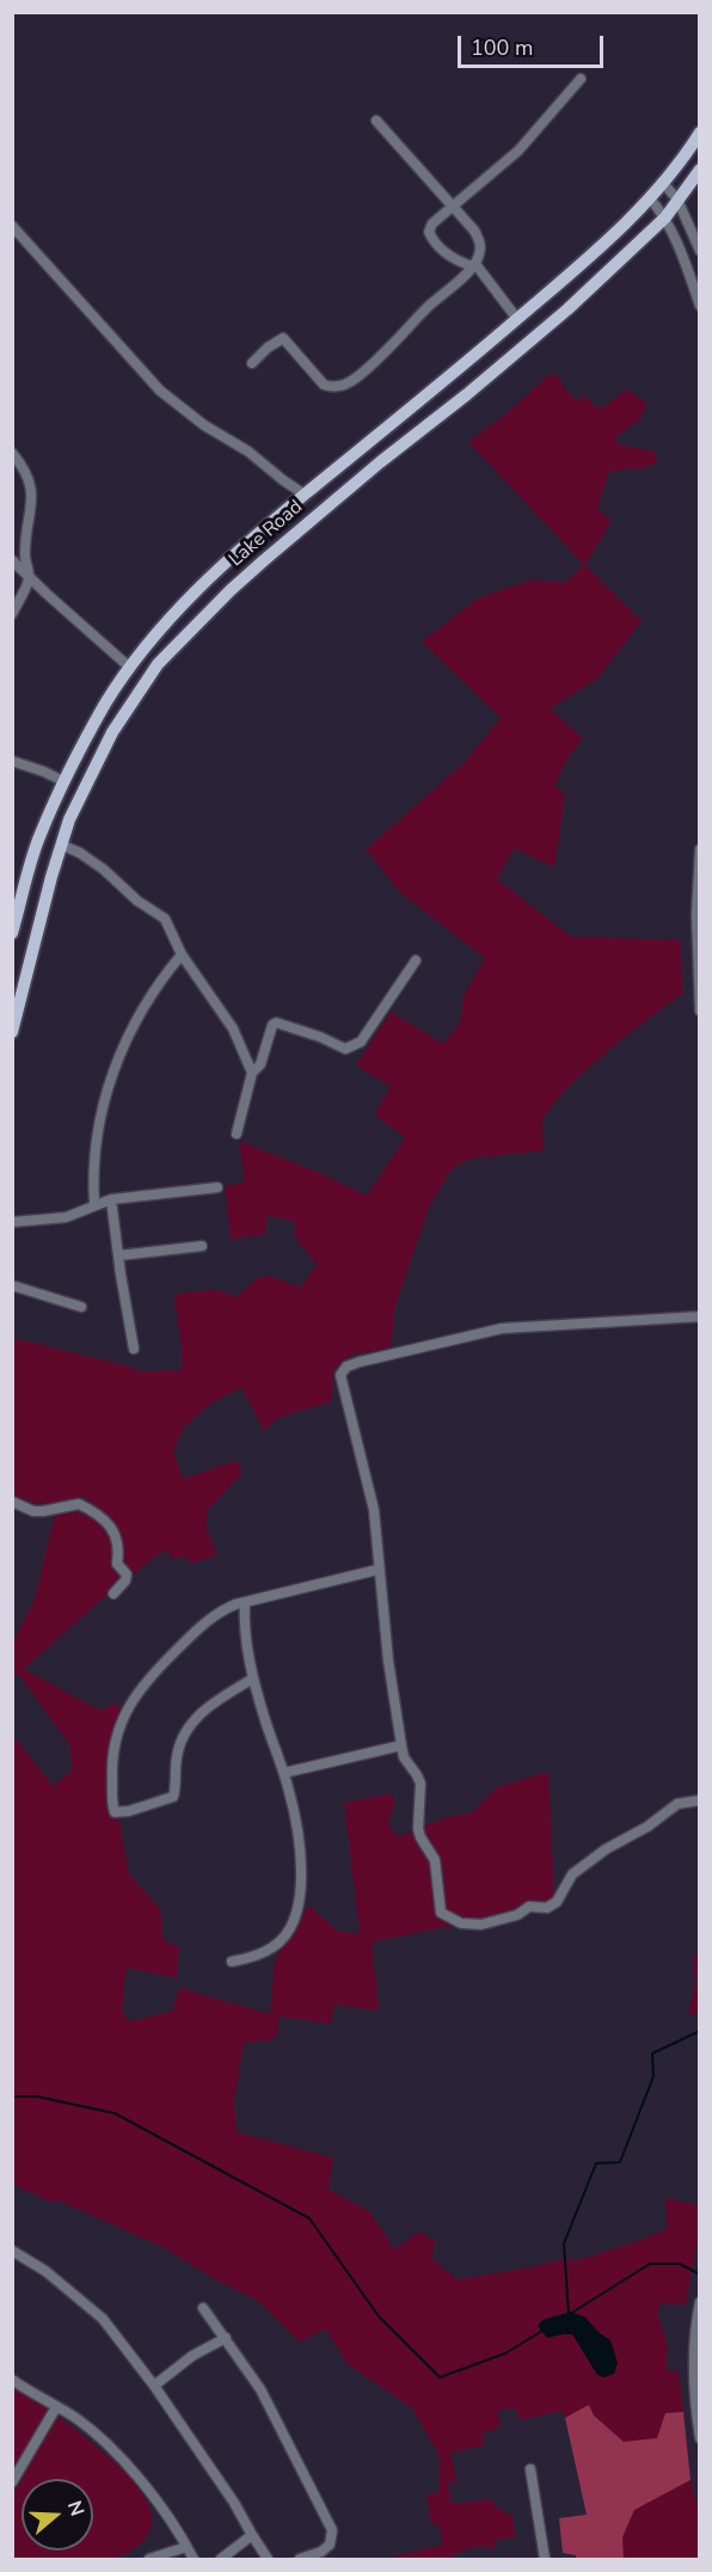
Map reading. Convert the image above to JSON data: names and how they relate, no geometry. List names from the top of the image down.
{
  "streets": {
    "main road": ["Lake Road"]
  },
  "scale_bar": "100 m",
  "north": "right"
}
